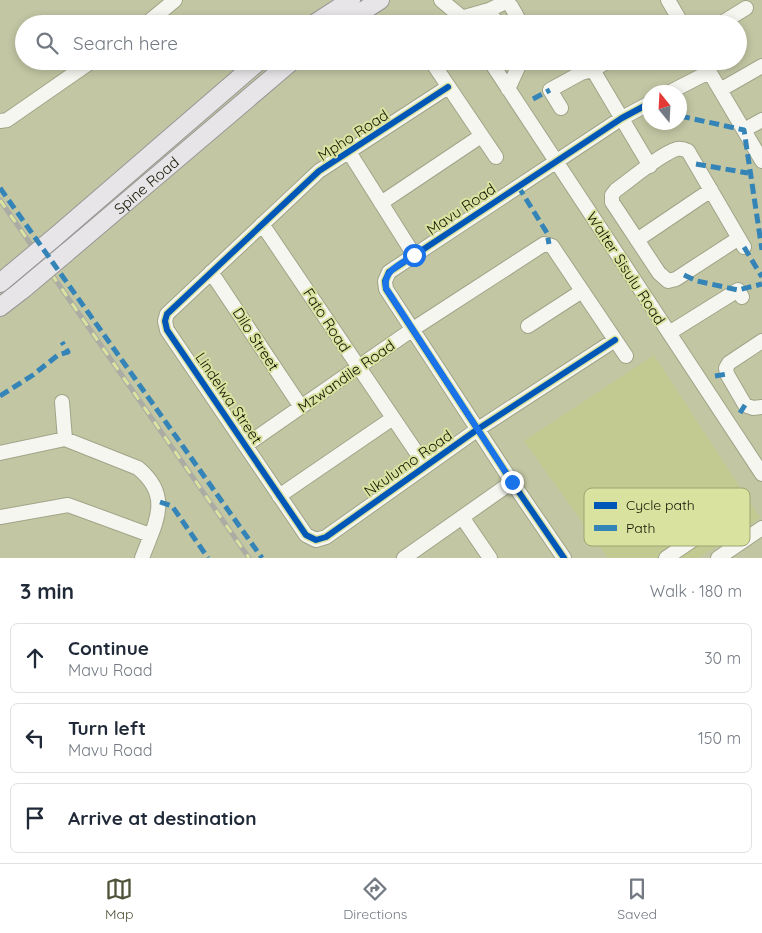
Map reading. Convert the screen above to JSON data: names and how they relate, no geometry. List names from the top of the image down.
{
  "streets": {
    "main road": ["Spine Road"],
    "street": [
      "Mpho Road",
      "Mavu Road",
      "Walter Sisulu Road",
      "Fato Road",
      "Dilo Street",
      "Mzwandile Road",
      "Lindelwa Street",
      "Nkulumo Road"
    ]
  },
  "crossings": [
    ["Mpho Road", "Fato Road"],
    ["Mpho Road", "Dilo Street"],
    ["Mpho Road", "Lindelwa Street"],
    ["Mavu Road", "Walter Sisulu Road"],
    ["Mavu Road", "Mzwandile Road"],
    ["Mavu Road", "Nkulumo Road"],
    ["Fato Road", "Mzwandile Road"],
    ["Fato Road", "Nkulumo Road"],
    ["Dilo Street", "Mzwandile Road"],
    ["Dilo Street", "Lindelwa Street"],
    ["Mzwandile Road", "Lindelwa Street"],
    ["Lindelwa Street", "Nkulumo Road"]
  ],
  "legend": ["Cycle path", "Path"],
  "north": "top",
  "page": {
    "search": "Search here",
    "heading": ["3 min", "Walk · 180 m"],
    "list": [
      ["Continue", "Mavu Road", "30 m"],
      ["Turn left", "Mavu Road", "150 m"],
      "Arrive at destination"
    ],
    "nav": ["Map", "Directions", "Saved"]
  }
}
